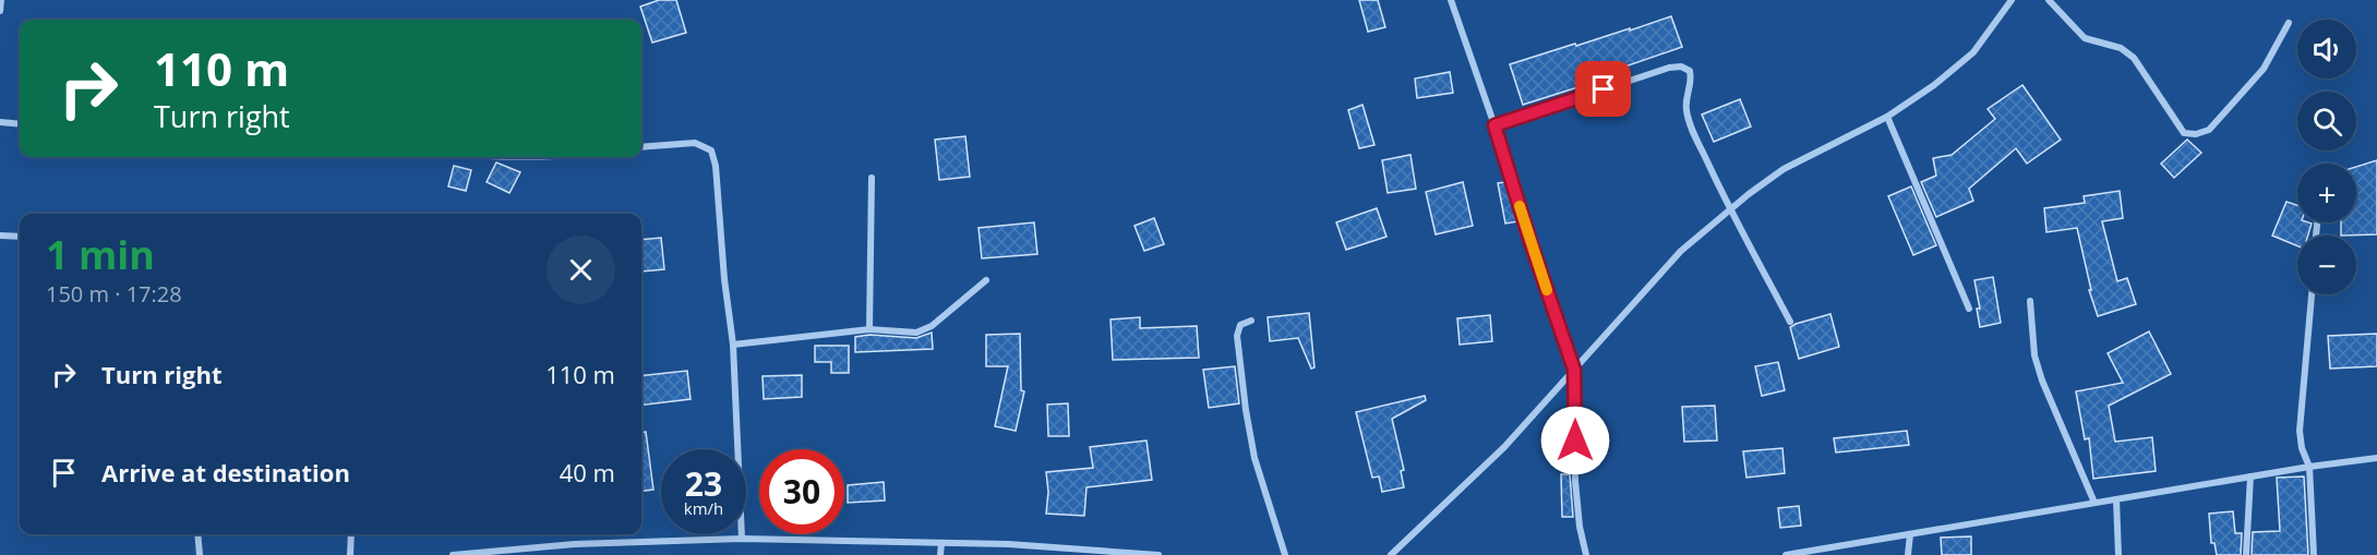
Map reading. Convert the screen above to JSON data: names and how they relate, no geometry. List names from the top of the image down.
{
  "page": {
    "map_buttons": ["+", "−"],
    "turn": ["110 m", "Turn right"],
    "heading": ["1 min", "150 m · 17:28"],
    "list": [
      {
        "name": "Turn right",
        "value": "110 m"
      },
      {
        "name": "Arrive at destination",
        "value": "40 m"
      }
    ],
    "speed": "23 km/h",
    "limit": "30"
  }
}
